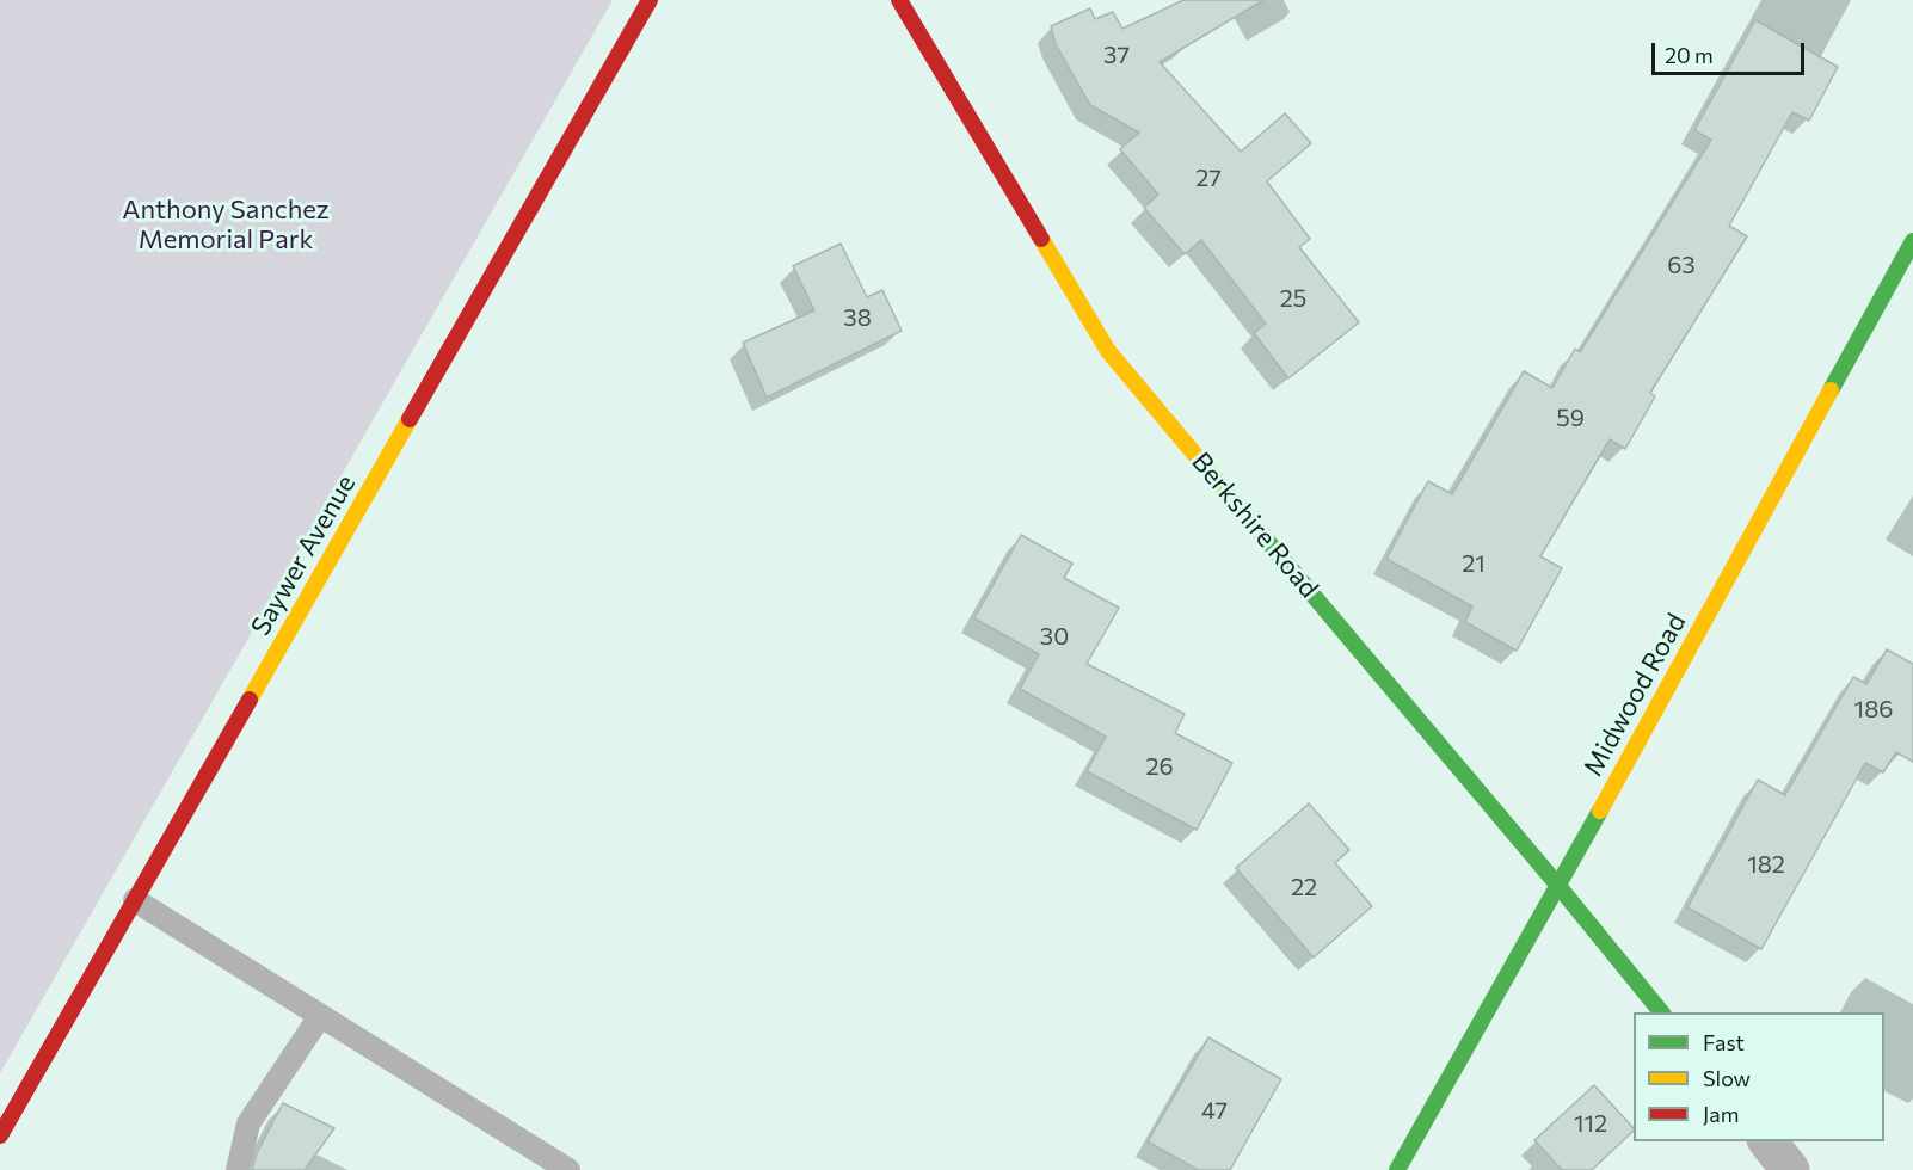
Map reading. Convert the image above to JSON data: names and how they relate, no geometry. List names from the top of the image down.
{
  "streets": {
    "street": ["Berkshire Road", "Saywer Avenue", "Midwood Road"]
  },
  "crossings": [
    ["Berkshire Road", "Midwood Road"]
  ],
  "parks": ["Anthony Sanchez Memorial Park"],
  "house_numbers": [
    "37",
    "27",
    "63",
    "25",
    "38",
    "59",
    "21",
    "30",
    "186",
    "26",
    "182",
    "22",
    "47",
    "112"
  ],
  "legend": ["Fast", "Slow", "Jam"],
  "scale_bar": "20 m"
}
